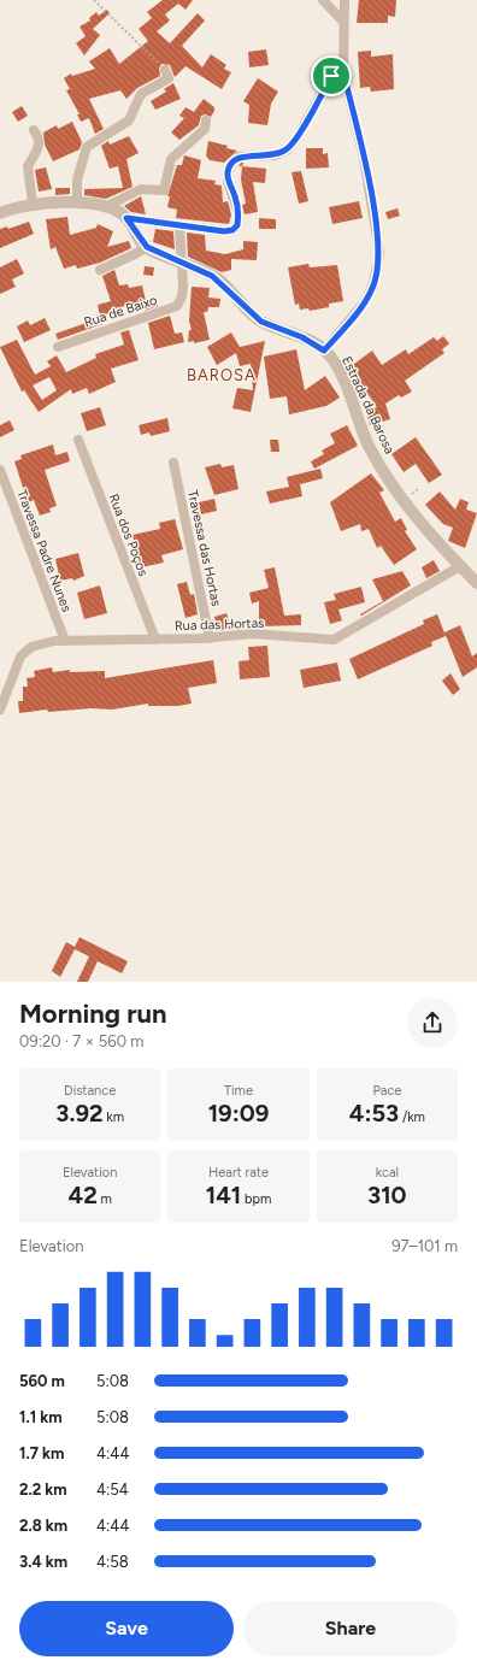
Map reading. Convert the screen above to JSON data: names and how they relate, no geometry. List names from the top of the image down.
{
  "streets": {
    "street": [
      "Rua de Baixo",
      "Estrada da Barosa",
      "Rua dos Poços",
      "Travessa das Hortas",
      "Travessa Padre Nunes",
      "Rua das Hortas"
    ]
  },
  "crossings": [
    ["Rua de Baixo", "Estrada da Barosa"],
    ["Estrada da Barosa", "Rua das Hortas"],
    ["Rua dos Poços", "Rua das Hortas"],
    ["Travessa das Hortas", "Rua das Hortas"],
    ["Travessa Padre Nunes", "Rua das Hortas"]
  ],
  "districts": ["BAROSA"],
  "page": {
    "heading": ["Morning run", "09:20 · 7 × 560 m"],
    "stats": [
      ["Distance", "3.92 km"],
      ["Time", "19:09"],
      ["Pace", "4:53 /km"],
      ["Elevation", "42 m"],
      ["Heart rate", "141 bpm"],
      ["kcal", "310"]
    ],
    "chart": ["Elevation", "97–101 m"],
    "list": [
      {
        "name": "560 m",
        "note": "5:08"
      },
      {
        "name": "1.1 km",
        "note": "5:08"
      },
      {
        "name": "1.7 km",
        "note": "4:44"
      },
      {
        "name": "2.2 km",
        "note": "4:54"
      },
      {
        "name": "2.8 km",
        "note": "4:44"
      },
      {
        "name": "3.4 km",
        "note": "4:58"
      }
    ],
    "buttons": ["Save", "Share"]
  }
}
